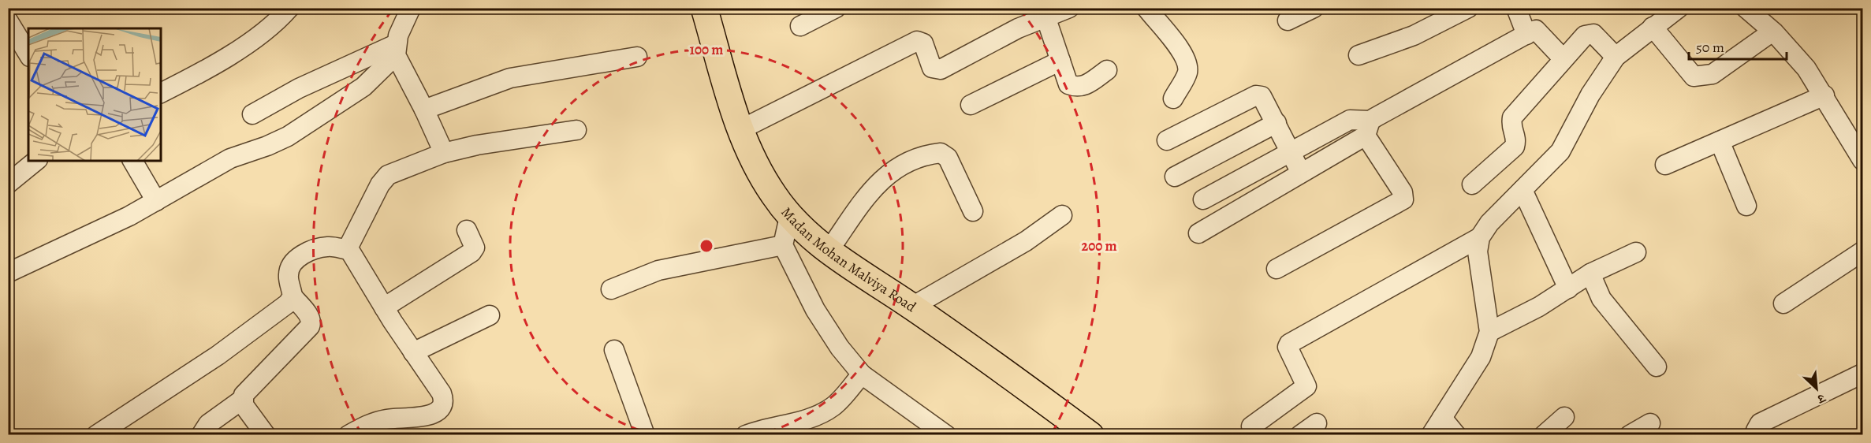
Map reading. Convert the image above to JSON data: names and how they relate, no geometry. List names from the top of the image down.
{
  "streets": {
    "highway": ["Madan Mohan Malviya Road"]
  },
  "scale_bar": "50 m",
  "north": "bottom right",
  "rings": ["100 m", "200 m"]
}
